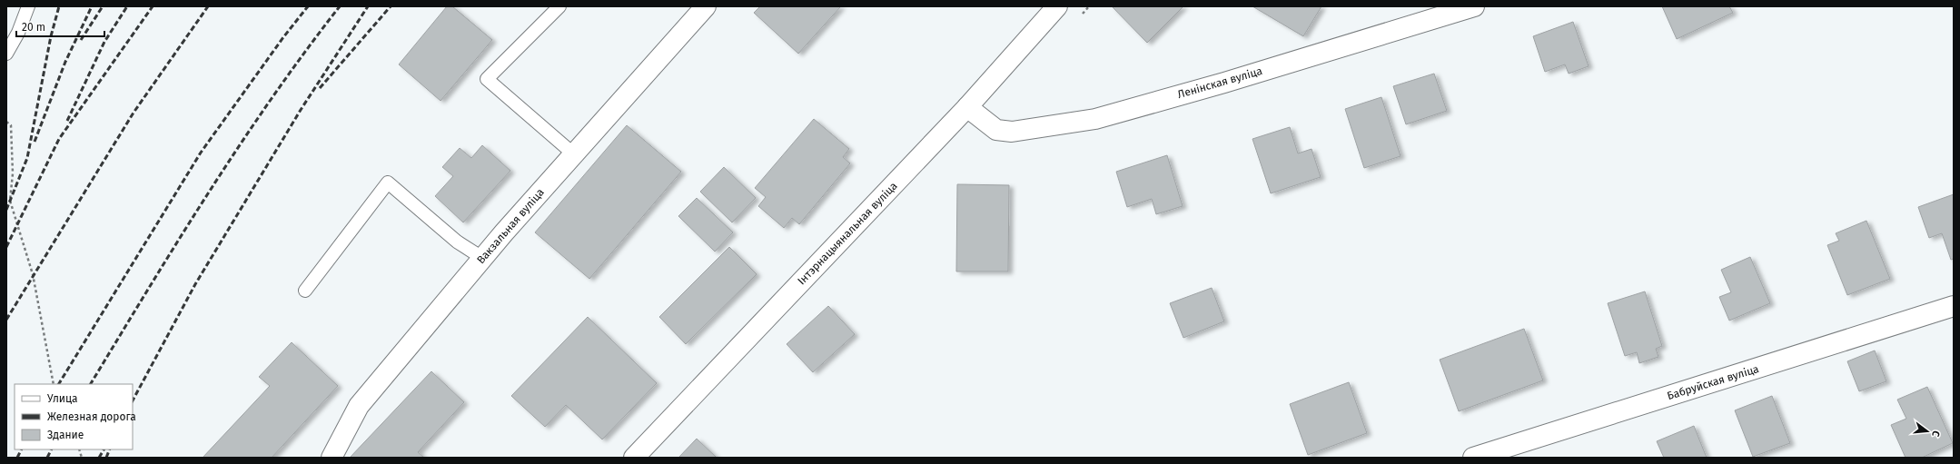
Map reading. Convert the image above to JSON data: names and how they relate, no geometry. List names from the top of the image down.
{
  "streets": {
    "street": [
      "Ленінская вуліца",
      "Вакзальная вуліца",
      "Інтэрнацыянальная вуліца",
      "Бабруйская вуліца"
    ]
  },
  "crossings": [
    ["Ленінская вуліца", "Інтэрнацыянальная вуліца"]
  ],
  "legend": ["Улица", "Железная дорога", "Здание"],
  "scale_bar": "20 m",
  "north": "right"
}
